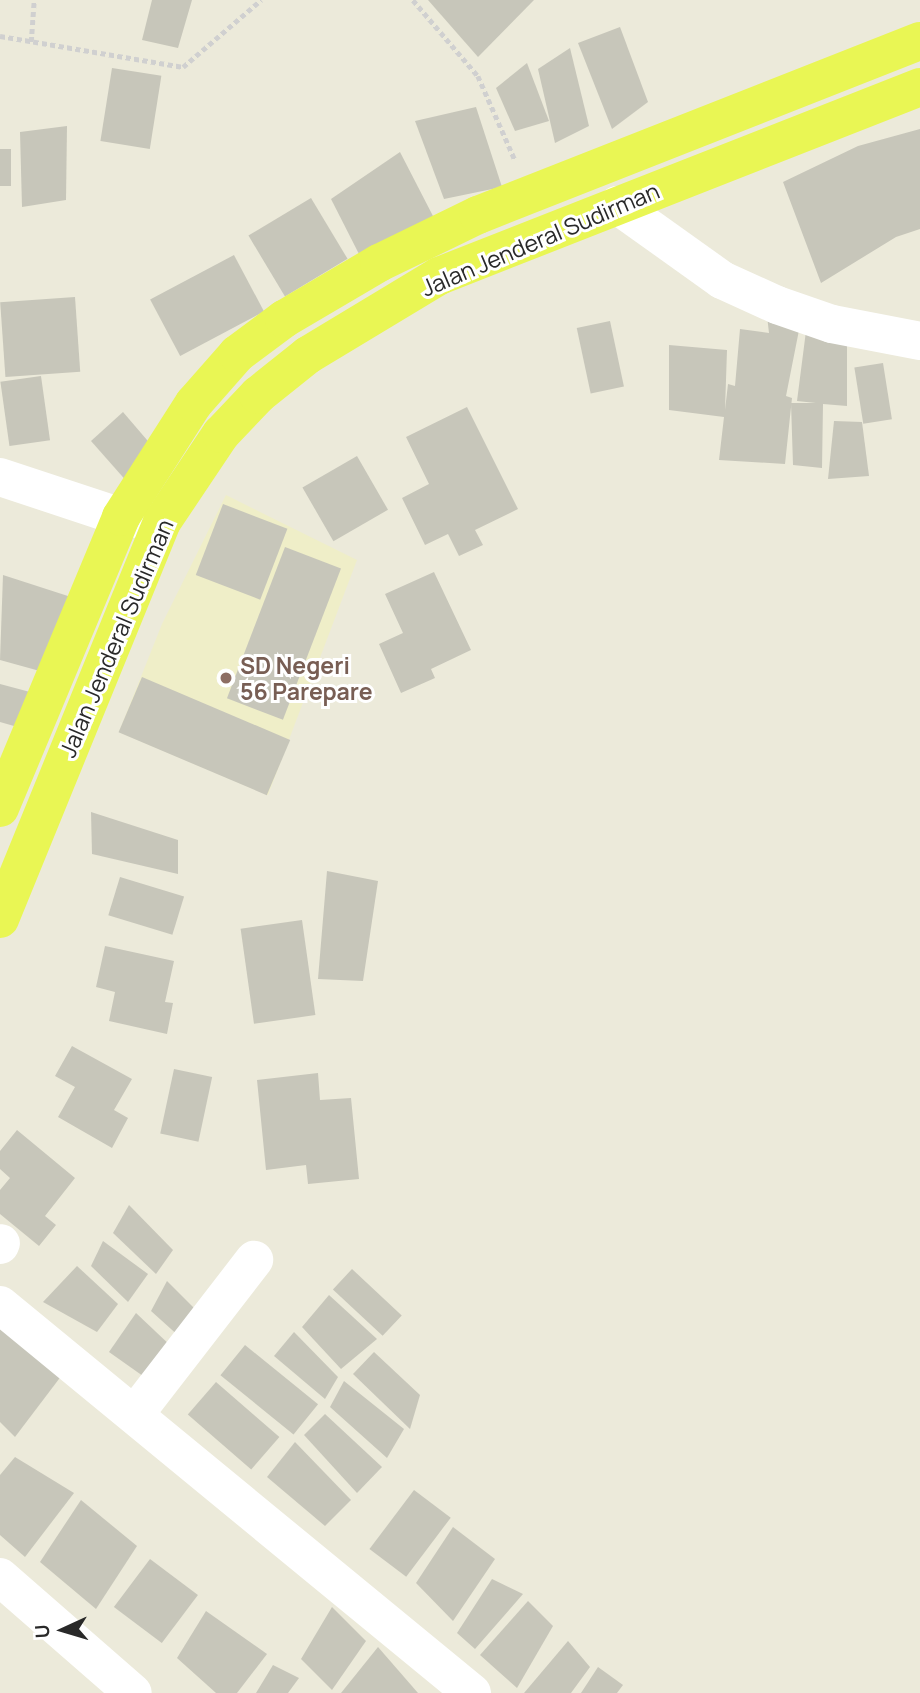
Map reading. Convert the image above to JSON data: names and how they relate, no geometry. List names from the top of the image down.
{
  "streets": {
    "main road": ["Jalan Jenderal Sudirman"]
  },
  "places": ["SD Negeri 56 Parepare"],
  "north": "left"
}
